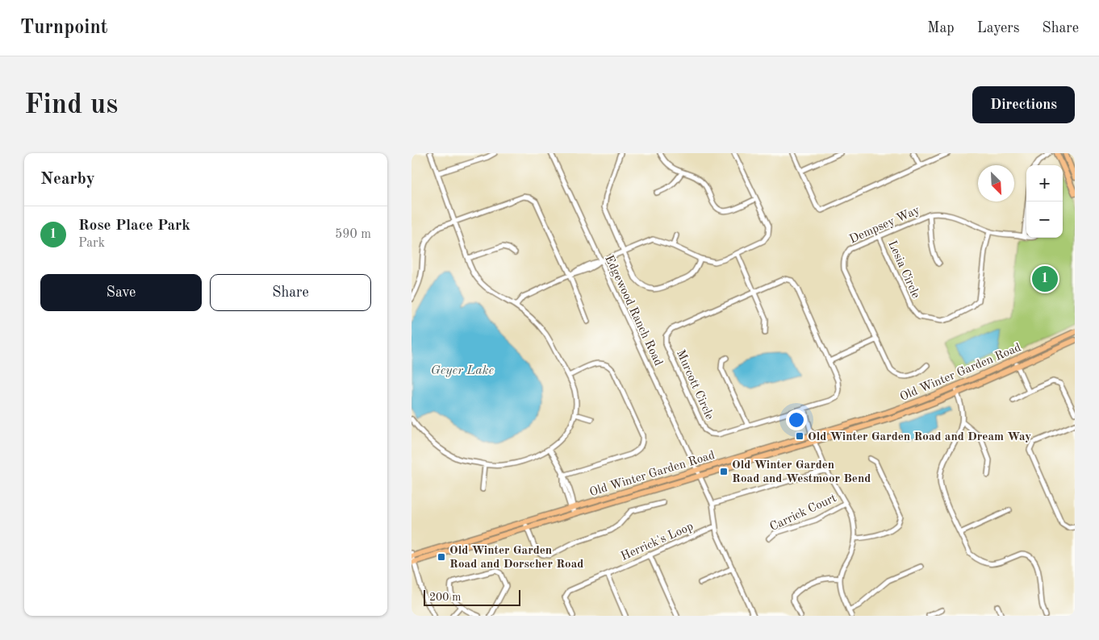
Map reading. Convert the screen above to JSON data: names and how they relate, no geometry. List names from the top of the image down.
{
  "streets": {
    "main road": ["Old Winter Garden Road"],
    "street": [
      "Dempsey Way",
      "Lesia Circle",
      "Edgewood Ranch Road",
      "Murcott Circle",
      "Carrick Court",
      "Herrick's Loop"
    ]
  },
  "crossings": [
    ["Dempsey Way", "Lesia Circle"],
    ["Edgewood Ranch Road", "Old Winter Garden Road"]
  ],
  "water": ["Geyer Lake"],
  "places": {
    "transit": ["Old Winter Garden Road and Dream Way", "Old Winter Garden Road and Westmoor Bend", "Old Winter Garden Road and Dorscher Road"]
  },
  "scale_bar": "200 m",
  "north": "bottom right",
  "page": {
    "header": "Turnpoint",
    "nav": ["Map", "Layers", "Share"],
    "buttons": [
      "Directions",
      ["Save", "Share"]
    ],
    "title": "Find us",
    "heading": "Nearby",
    "map_buttons": ["+", "−"],
    "list": [
      {
        "mark": "1",
        "name": "Rose Place Park",
        "note": "Park",
        "value": "590 m"
      }
    ],
    "pins": "1",
    "scale": "200 m"
  }
}
